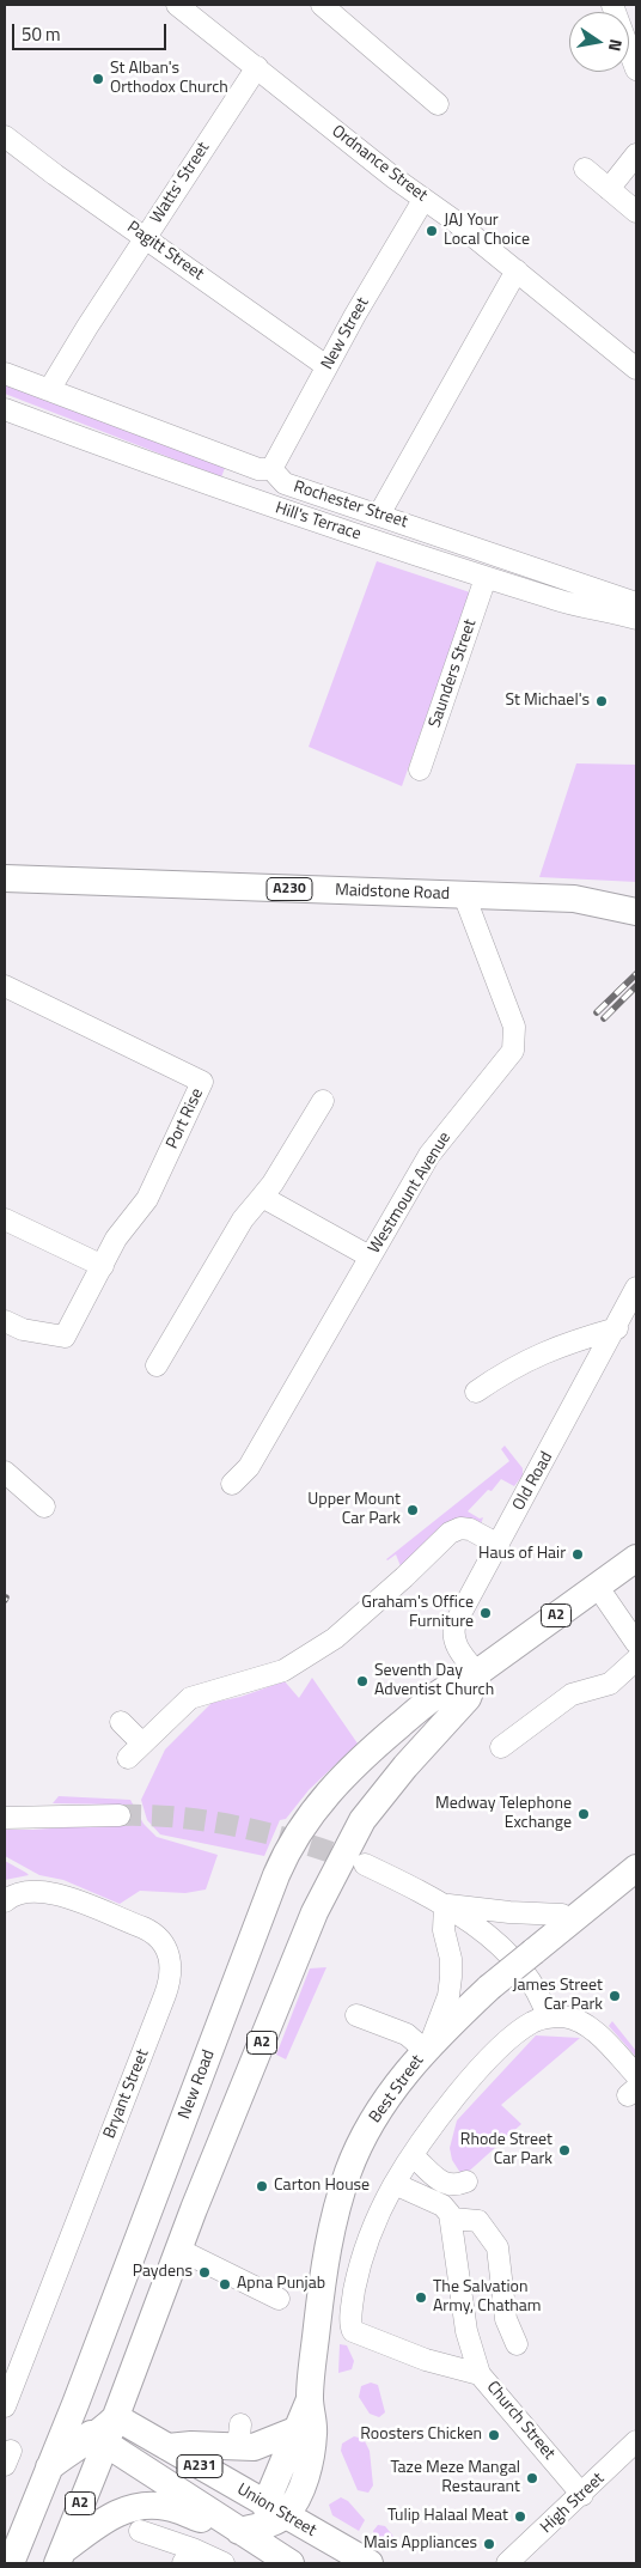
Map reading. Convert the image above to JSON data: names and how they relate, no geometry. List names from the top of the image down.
{
  "streets": {
    "main road": [
      "A230",
      "Maidstone Road",
      "A2",
      "New Road",
      "Best Street",
      "A231",
      "Union Street"
    ],
    "street": [
      "Ordnance Street",
      "Watts' Street",
      "Pagitt Street",
      "New Street",
      "Rochester Street",
      "Hill's Terrace",
      "Saunders Street",
      "Port Rise",
      "Westmount Avenue",
      "Old Road",
      "Bryant Street",
      "Church Street",
      "High Street"
    ]
  },
  "crossings": [
    ["Ordnance Street", "Watts' Street"],
    ["Ordnance Street", "New Street"],
    ["Watts' Street", "Pagitt Street"],
    ["Watts' Street", "Rochester Street"],
    ["Pagitt Street", "New Street"],
    ["New Street", "Rochester Street"],
    ["Hill's Terrace", "Saunders Street"],
    ["Maidstone Road", "Westmount Avenue"],
    ["Old Road", "A2"],
    ["Old Road", "New Road"],
    ["A2", "New Road"],
    ["A2", "Union Street"],
    ["New Road", "Union Street"],
    ["Best Street", "A231"],
    ["Best Street", "Union Street"],
    ["Church Street", "High Street"],
    ["A231", "Union Street"]
  ],
  "places": [
    "St Alban's Orthodox Church",
    "JAJ Your Local Choice",
    "St Michael's",
    "Upper Mount Car Park",
    "Haus of Hair",
    "Graham's Office Furniture",
    "Seventh Day Adventist Church",
    "Medway Telephone Exchange",
    "James Street Car Park",
    "Rhode Street Car Park",
    "Carton House",
    "Paydens",
    "Apna Punjab",
    "The Salvation Army, Chatham",
    "Roosters Chicken",
    "Taze Meze Mangal Restaurant",
    "Tulip Halaal Meat",
    "Mais Appliances"
  ],
  "scale_bar": "50 m",
  "north": "right"
}
